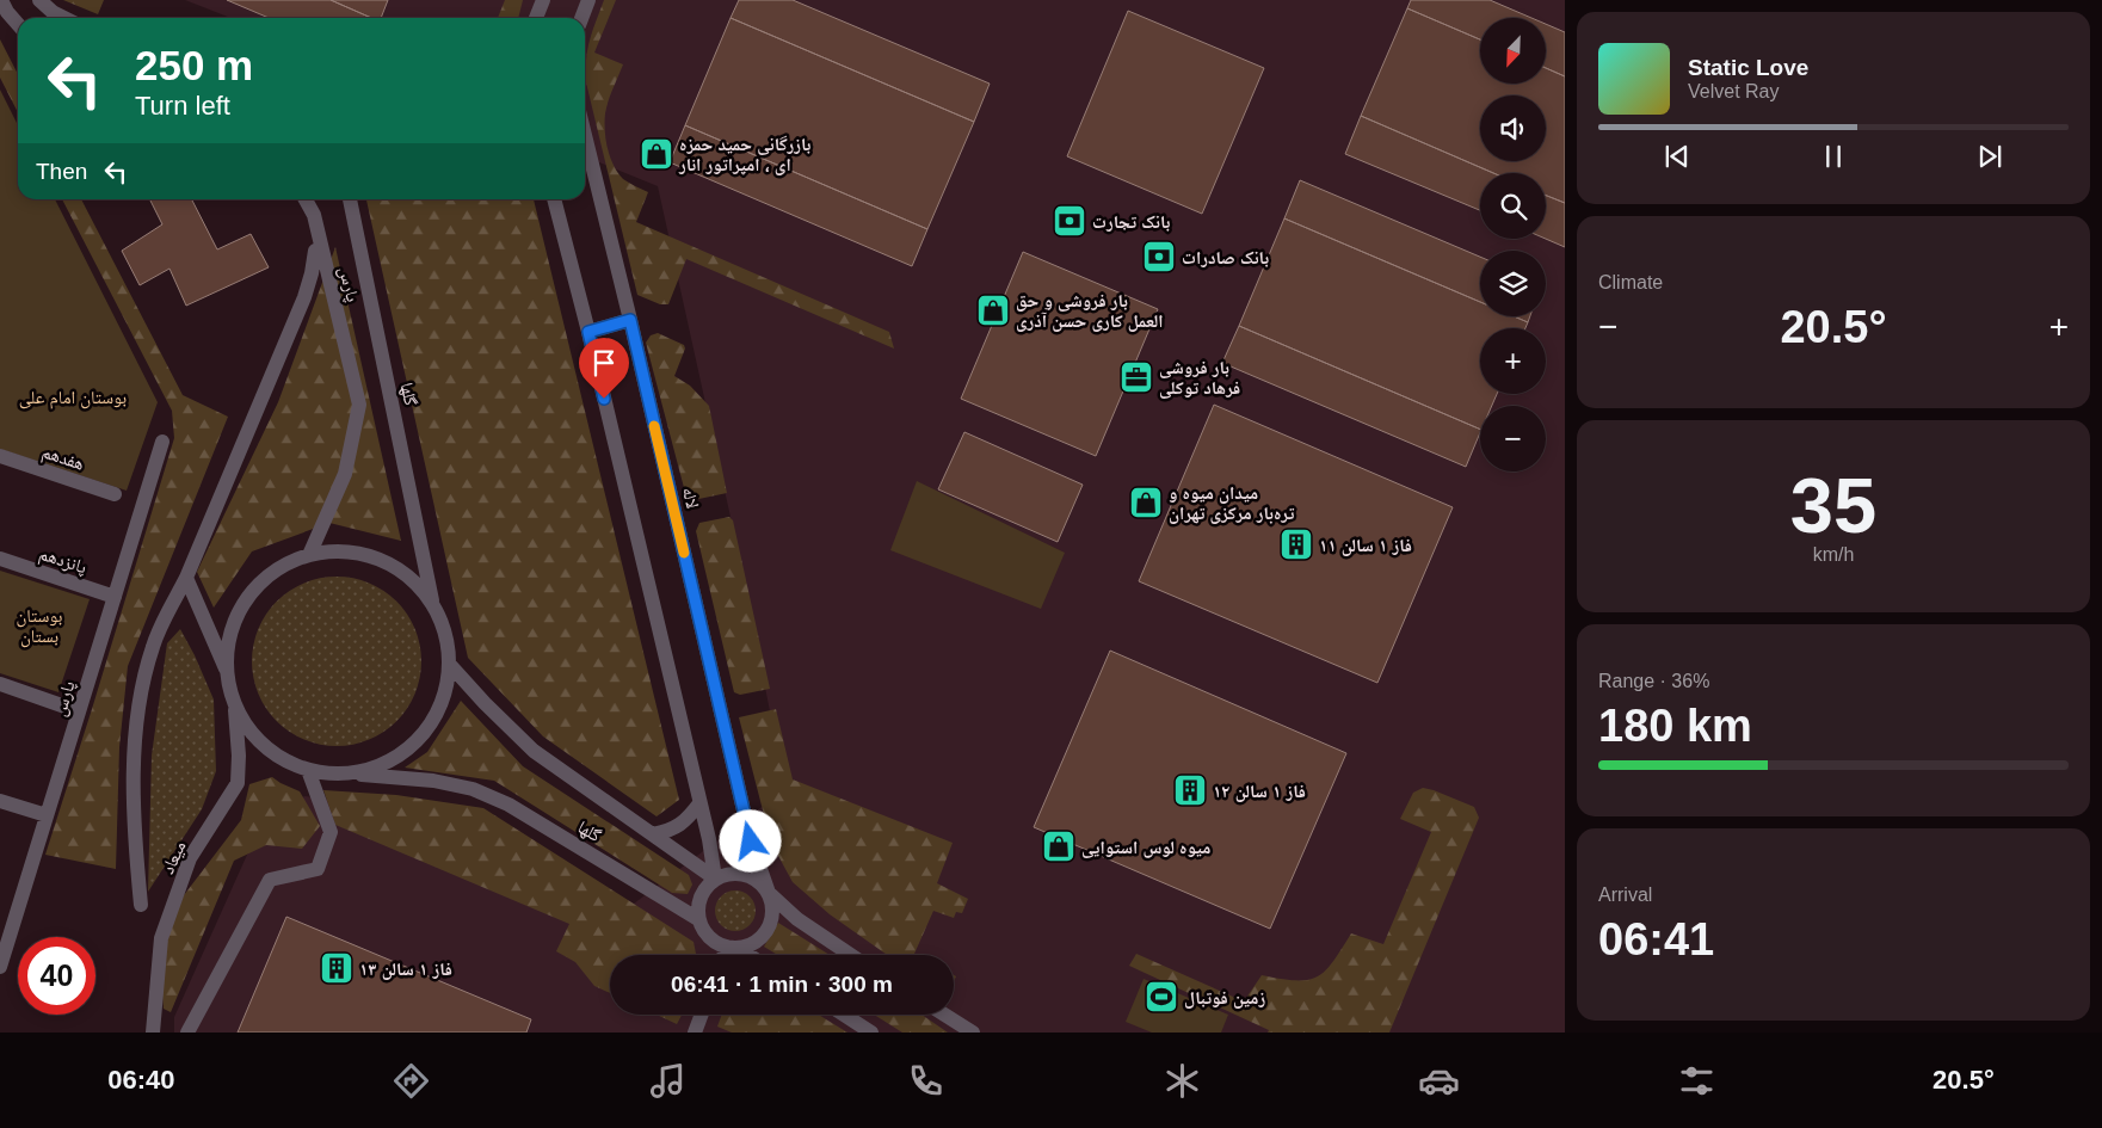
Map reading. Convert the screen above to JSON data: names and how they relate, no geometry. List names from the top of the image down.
{
  "streets": {
    "street": [
      "پارس",
      "گلها",
      "هفدهم",
      "لاله",
      "پانزدهم",
      "میعاد"
    ]
  },
  "crossings": [
    ["پارس", "پانزدهم"],
    ["گلها", "لاله"],
    ["گلها", "میعاد"]
  ],
  "parks": ["بوستان امام علی", "بوستان بستان"],
  "places": {
    "shop": [
      "بازرگانی حمید حمزه ای ، امپراتور انار",
      "بار فروشی و حق العمل کاری حسن آذری",
      "میدان میوه و تره‌بار مرکزی تهران",
      "میوه لوس استوایی"
    ],
    "bank": ["بانک تجارت", "بانک صادرات"],
    "office": ["بار فروشی فرهاد توکلی"],
    "building": ["فاز ۱ سالن ۱۱", "فاز ۱ سالن ۱۲", "فاز ۱ سالن ۱۳"],
    "sports": ["زمین فوتبال"]
  },
  "north": "bottom left",
  "page": {
    "map_buttons": ["+", "−"],
    "turn": ["250 m", "Turn left"],
    "song": ["Static Love", "Velvet Ray"],
    "then": "Then",
    "tile": [
      "Climate",
      ["35", "km/h"],
      ["Range · 36%", "180 km"],
      ["Arrival", "06:41"]
    ],
    "heat": ["−", "20.5°", "+"],
    "limit": "40",
    "trip": "06:41 · 1 min · 300 m",
    "tabs": ["06:40", "20.5°"]
  }
}
